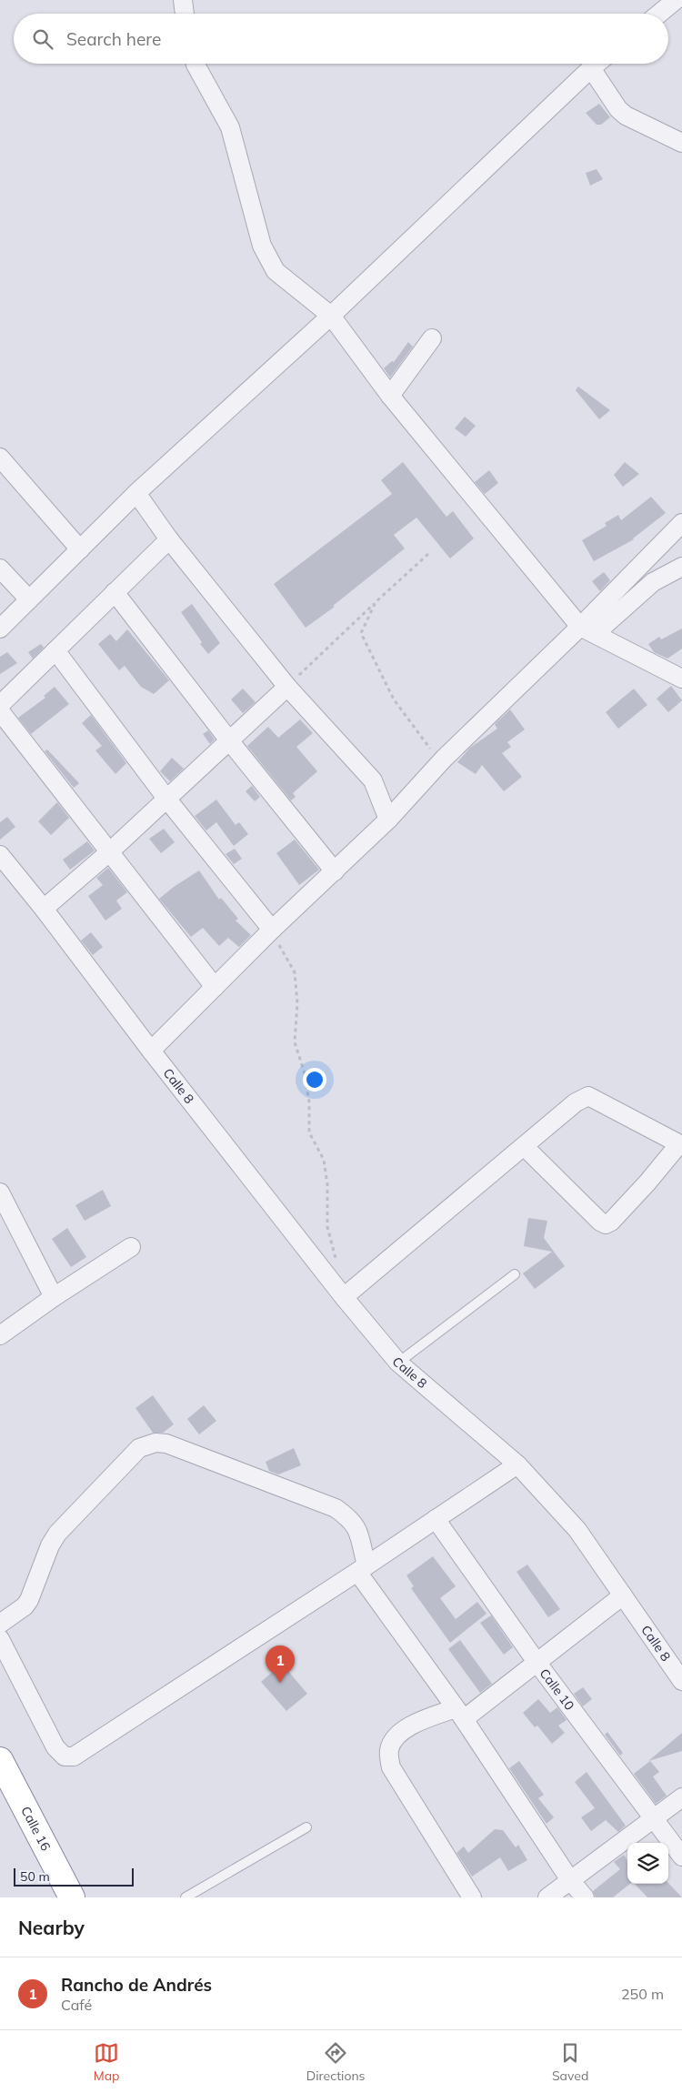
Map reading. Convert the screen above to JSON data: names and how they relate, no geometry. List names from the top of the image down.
{
  "streets": {
    "highway": ["Calle 16"],
    "street": ["Calle 8", "Calle 10"]
  },
  "scale_bar": "50 m",
  "page": {
    "search": "Search here",
    "pins": "1",
    "scale": "50 m",
    "heading": "Nearby",
    "list": [
      {
        "mark": "1",
        "name": "Rancho de Andrés",
        "note": "Café",
        "value": "250 m"
      }
    ],
    "nav": ["Map", "Directions", "Saved"]
  }
}
